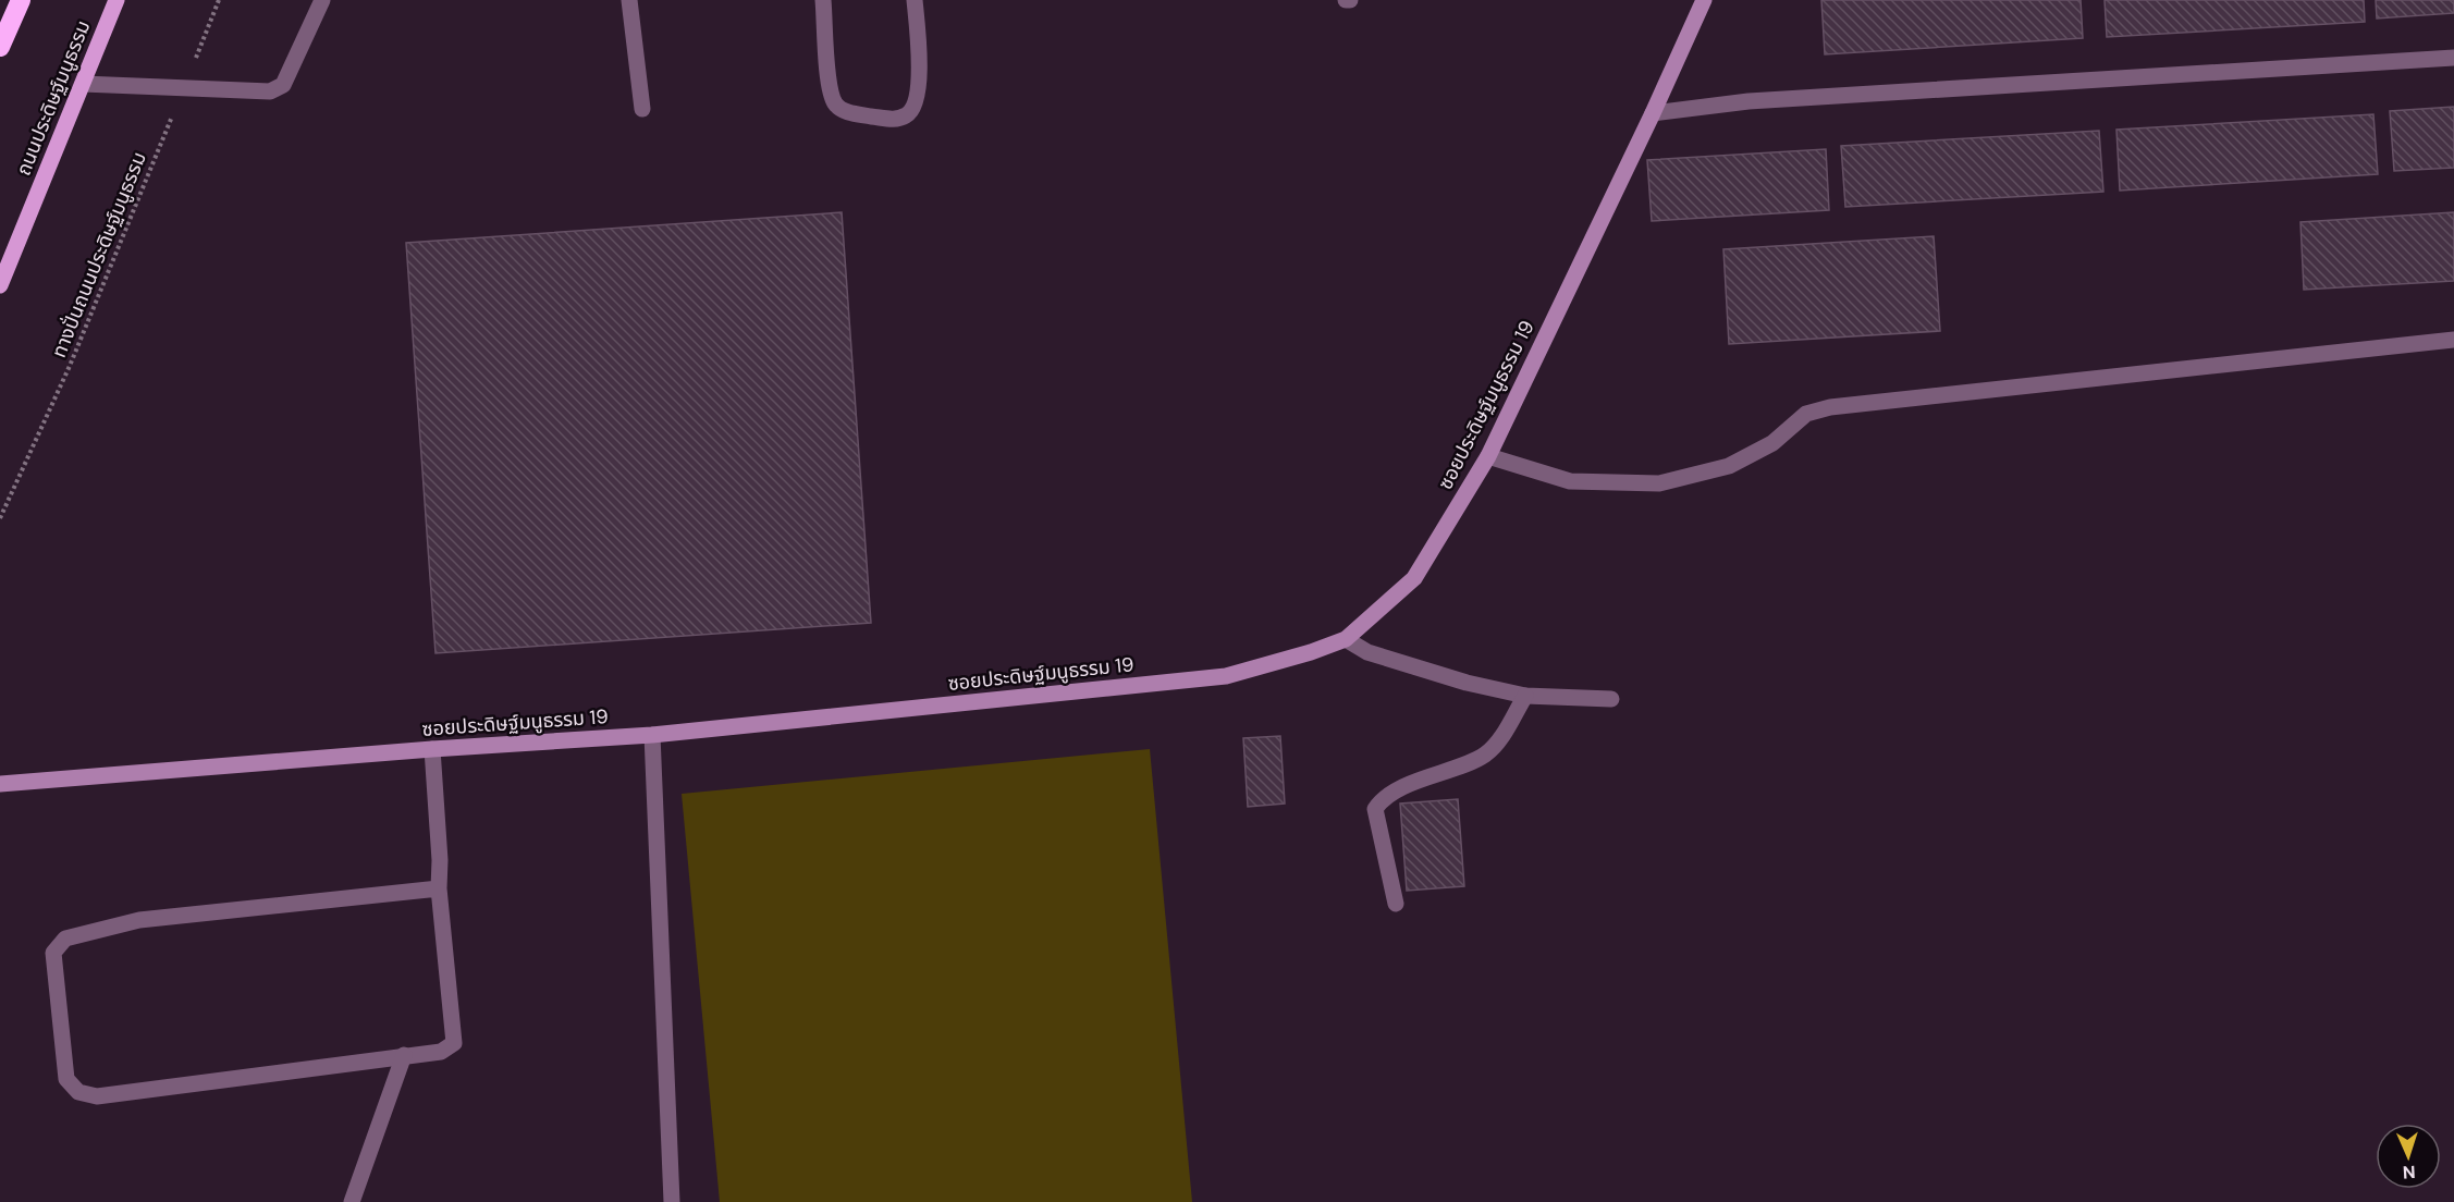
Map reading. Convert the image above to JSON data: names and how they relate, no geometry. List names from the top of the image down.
{
  "streets": {
    "main road": ["ถนนประดิษฐ์มนูธรรม"],
    "street": ["ซอยประดิษฐ์มนูธรรม 19"],
    "path": ["ทางปั่นถนนประดิษฐ์มนูธรรม"]
  },
  "north": "bottom"
}
